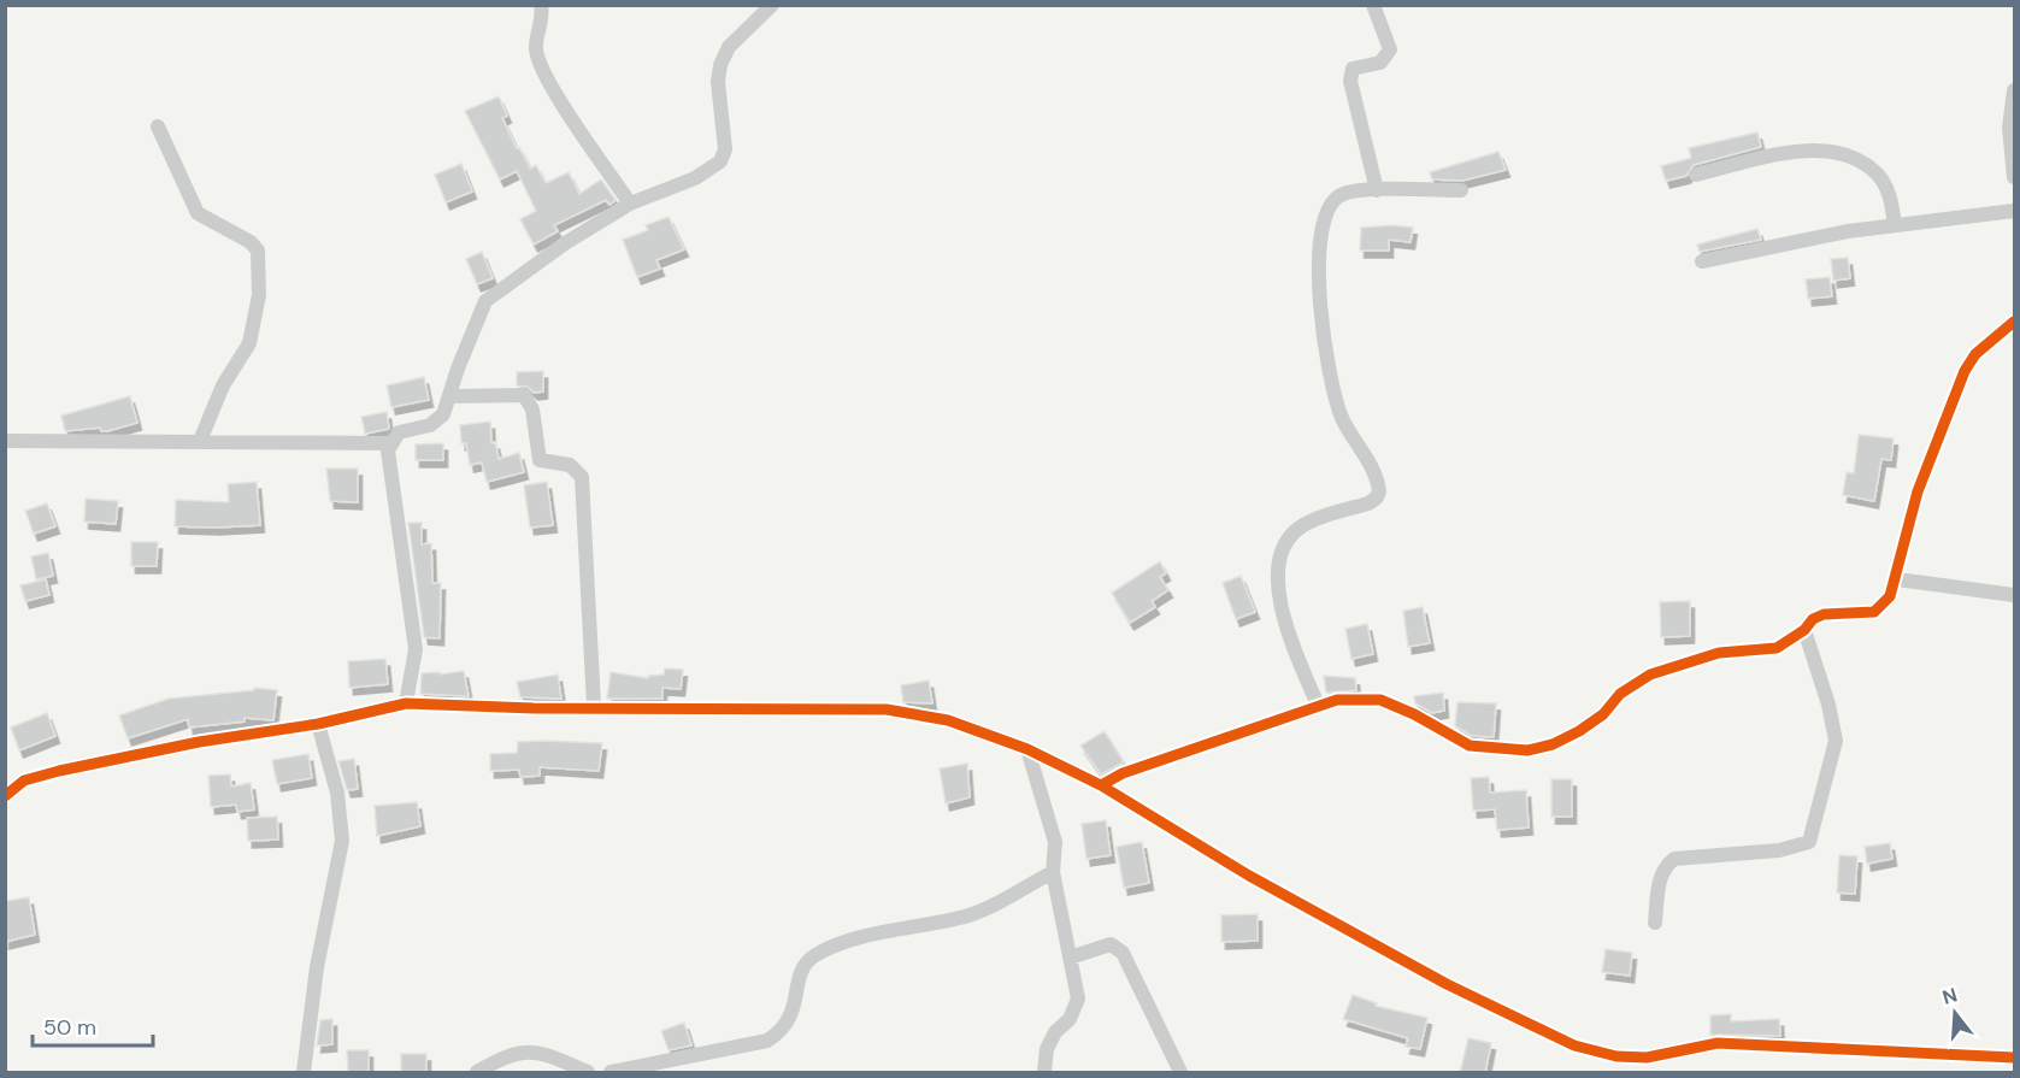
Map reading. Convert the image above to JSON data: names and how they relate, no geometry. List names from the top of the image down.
{
  "scale_bar": "50 m",
  "north": "top"
}
